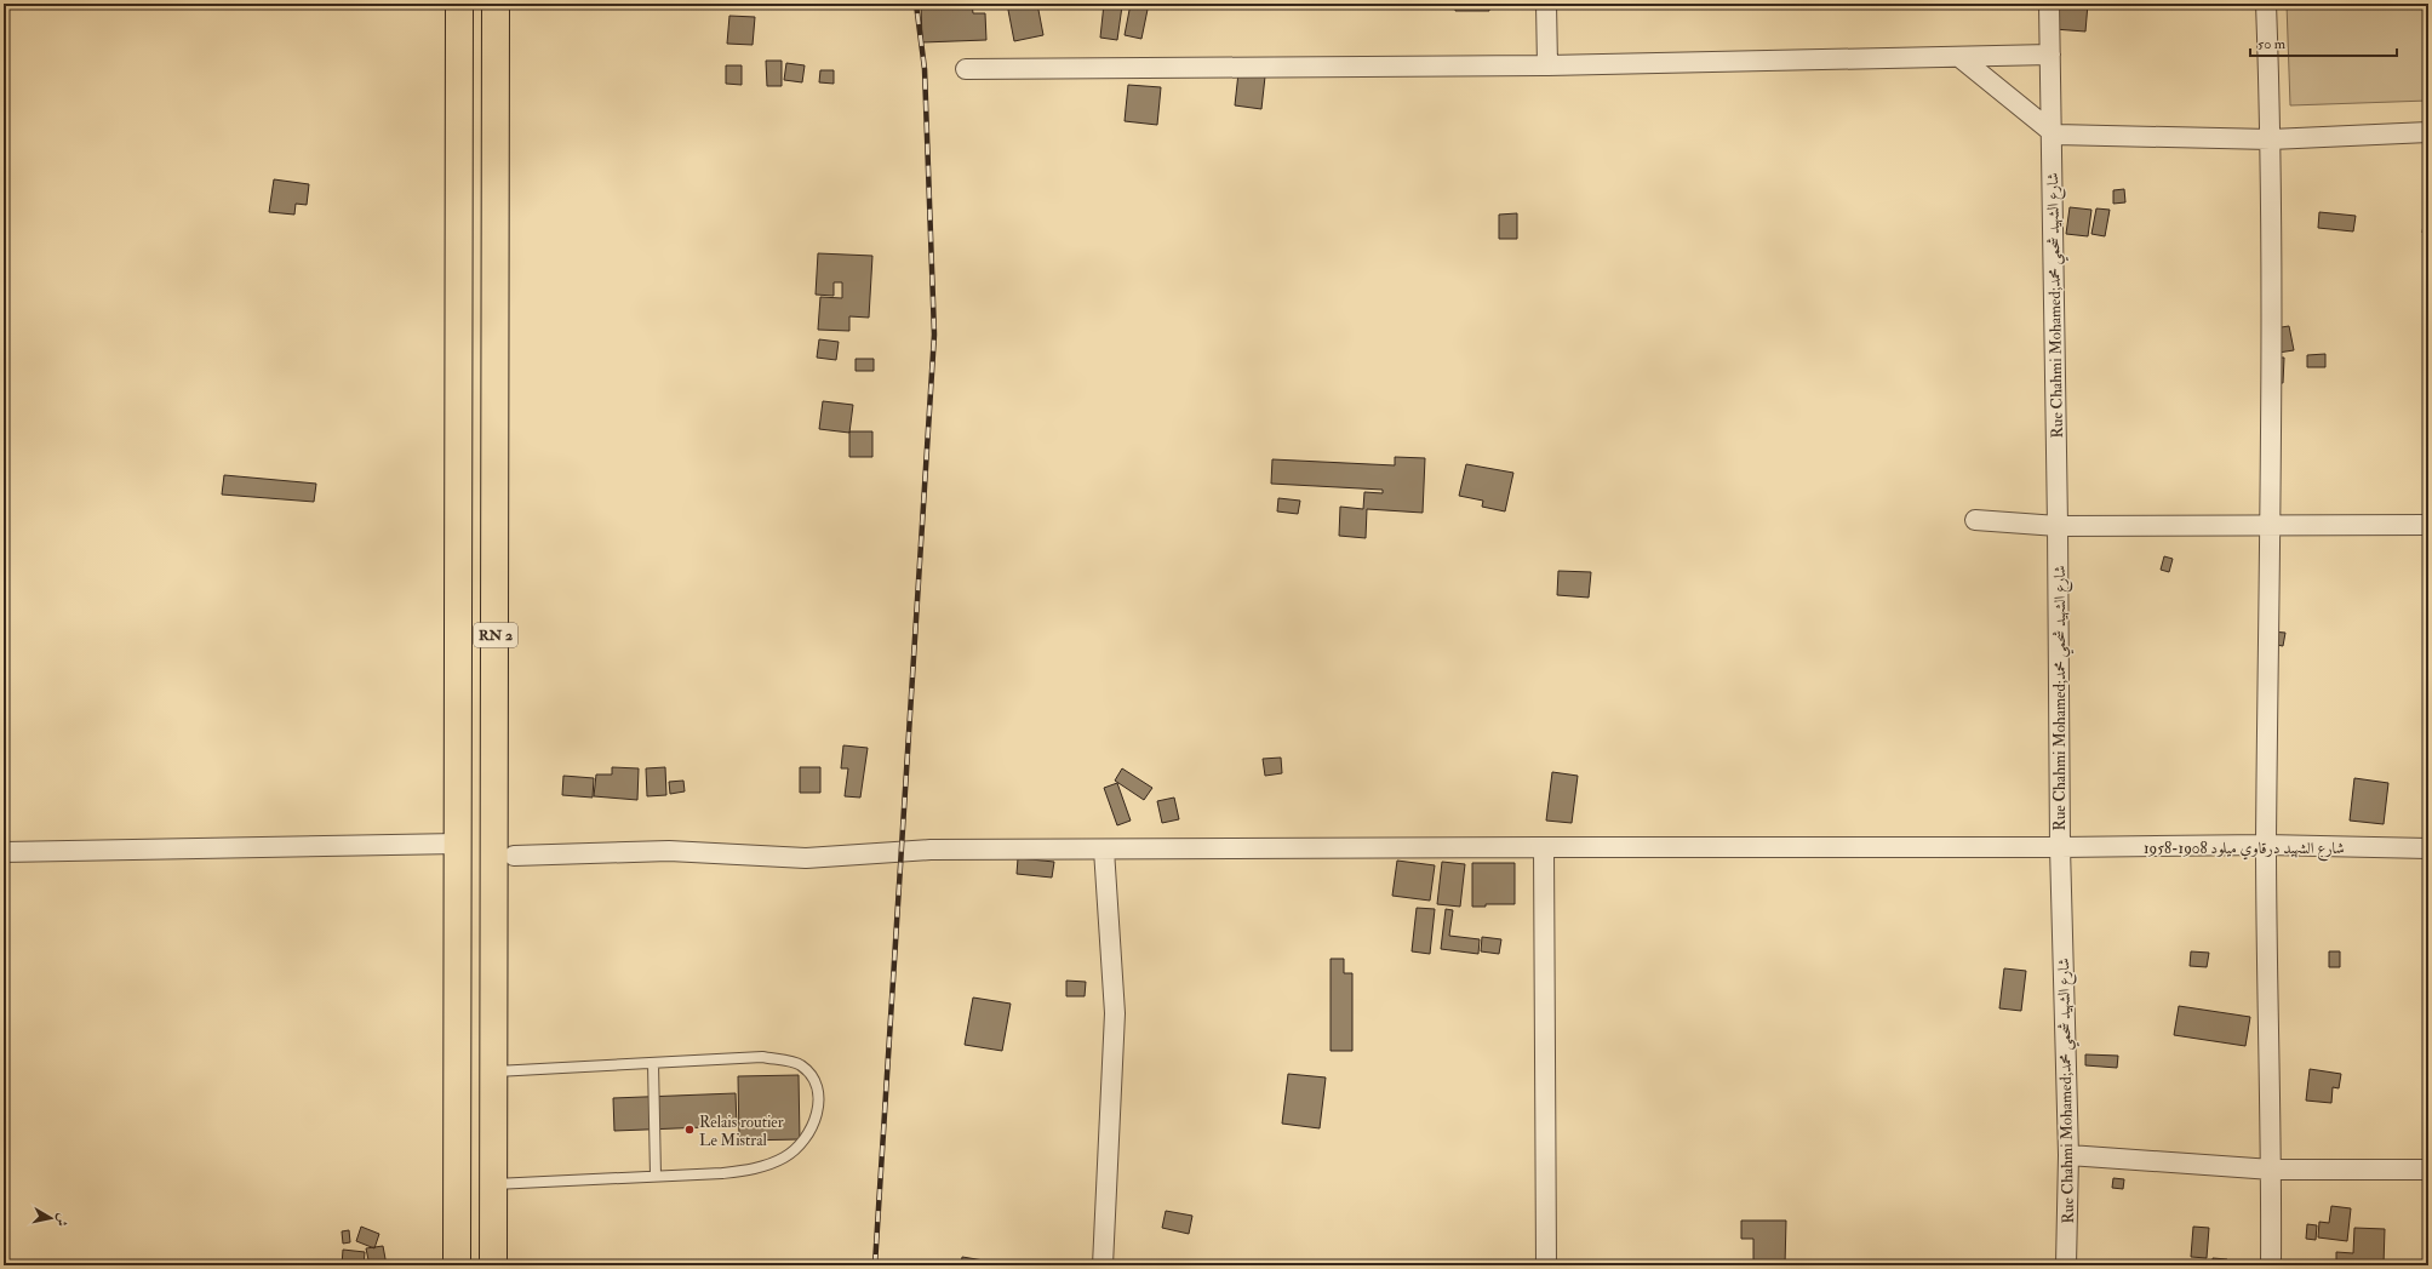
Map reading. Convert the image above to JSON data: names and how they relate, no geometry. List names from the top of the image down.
{
  "streets": {
    "highway": ["RN 2"],
    "street": ["Rue Chahmi Mohamed;شارع الشهيد شحمي محمد", "شارع الشهيد درقاوي ميلود 1908-1958"]
  },
  "crossings": [
    ["Rue Chahmi Mohamed;شارع الشهيد شحمي محمد", "شارع الشهيد درقاوي ميلود 1908-1958"]
  ],
  "places": ["Relais routier Le Mistral"],
  "scale_bar": "50 m",
  "north": "right"
}
